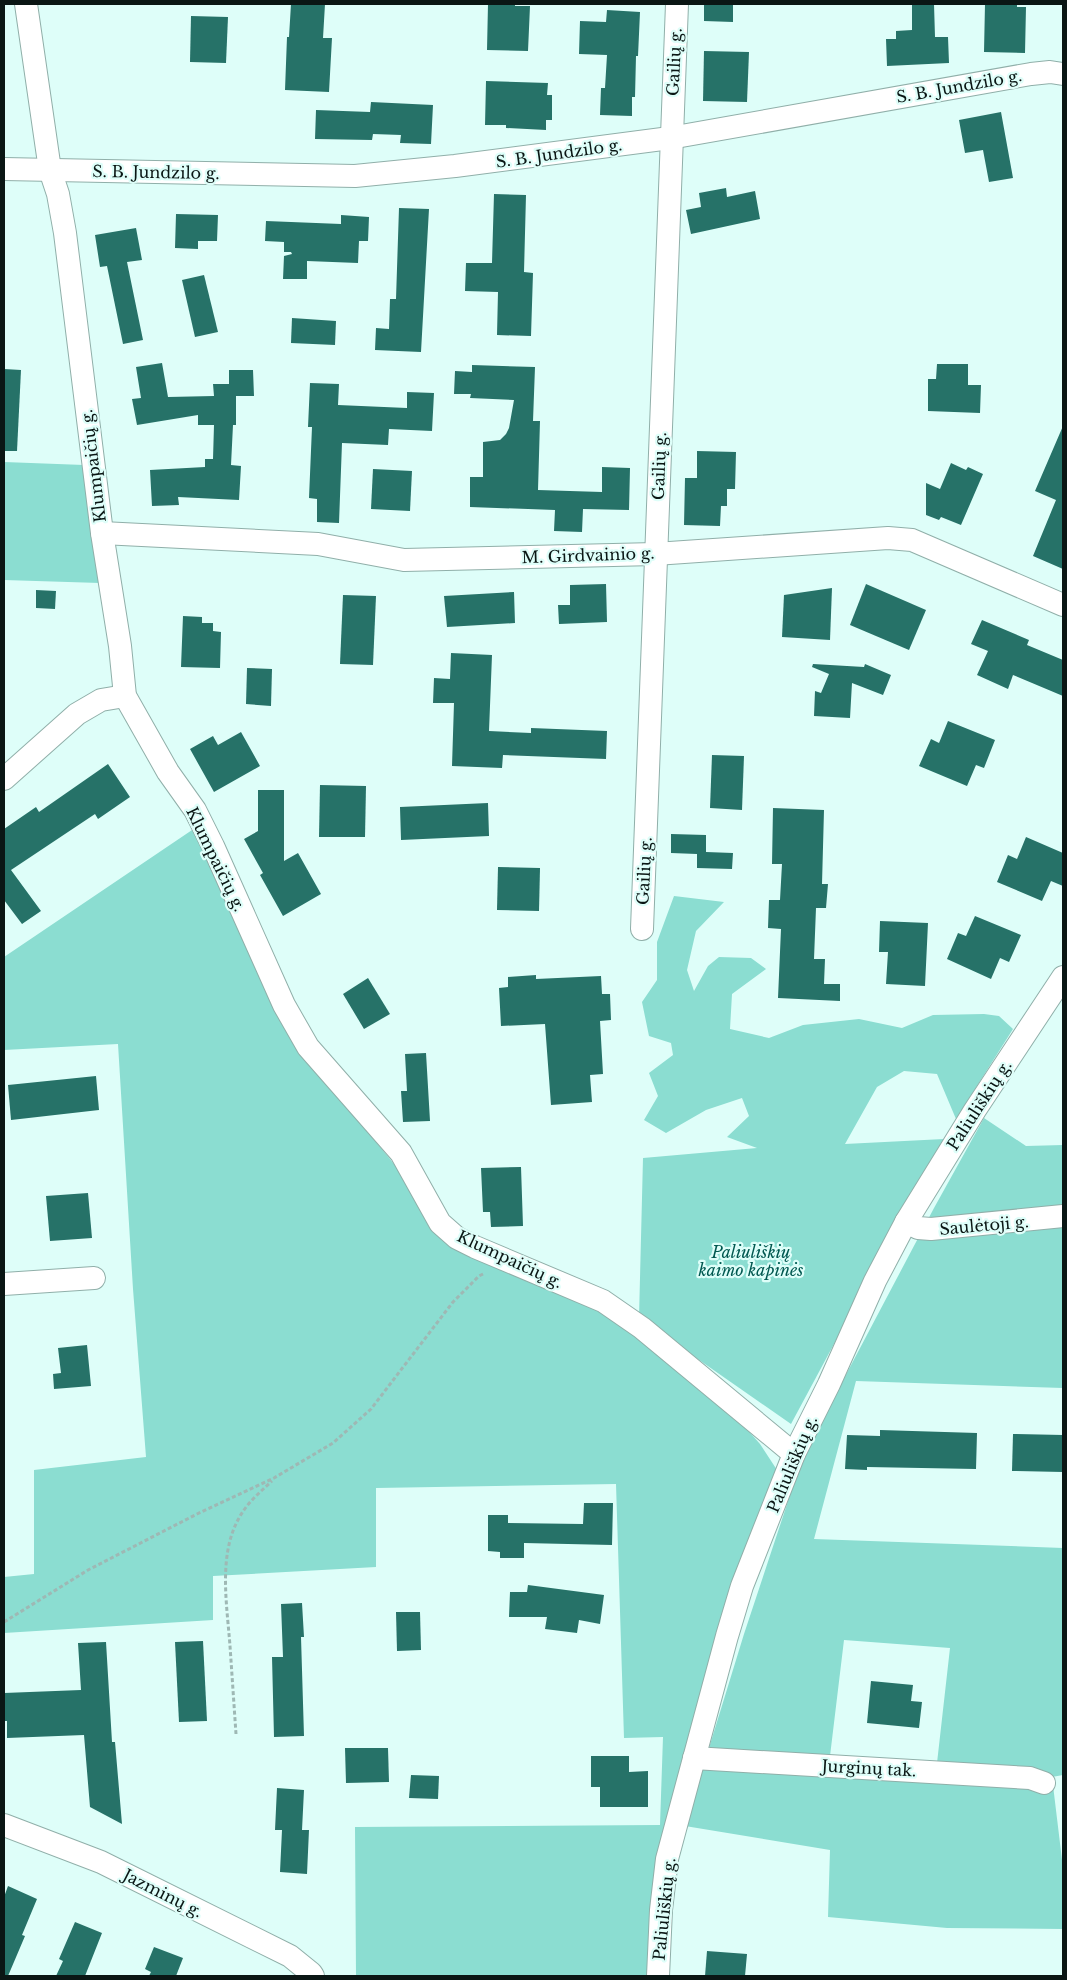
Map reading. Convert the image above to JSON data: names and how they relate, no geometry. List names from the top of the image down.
{
  "streets": {
    "street": [
      "Gailių g.",
      "S. B. Jundzilo g.",
      "Klumpaičių g.",
      "M. Girdvainio g.",
      "Paliuliškių g.",
      "Saulėtoji g.",
      "Jurginų tak.",
      "Jazminų g."
    ]
  },
  "crossings": [
    ["Gailių g.", "S. B. Jundzilo g."],
    ["Gailių g.", "M. Girdvainio g."],
    ["S. B. Jundzilo g.", "Klumpaičių g."],
    ["Klumpaičių g.", "M. Girdvainio g."],
    ["Klumpaičių g.", "Paliuliškių g."],
    ["Paliuliškių g.", "Saulėtoji g."],
    ["Paliuliškių g.", "Jurginų tak."]
  ],
  "parks": ["Paliuliškių kaimo kapinės"]
}
